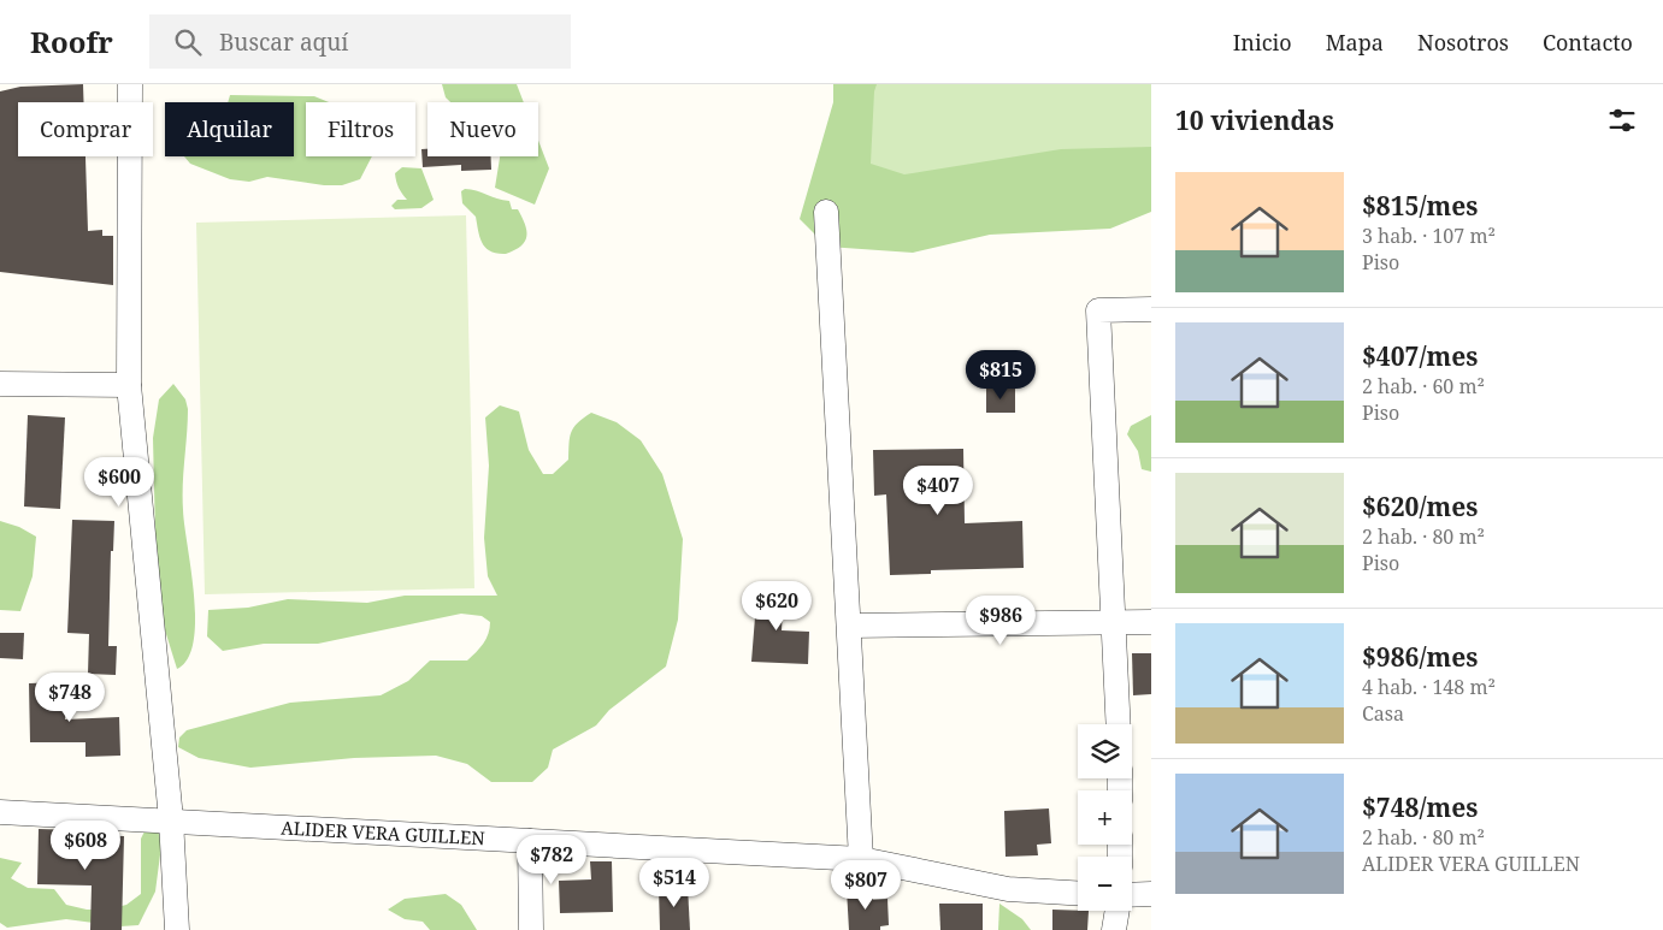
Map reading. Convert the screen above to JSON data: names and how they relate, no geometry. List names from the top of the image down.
{
  "streets": {
    "street": ["ALIDER VERA GUILLEN"]
  },
  "page": {
    "header": "Roofr",
    "search": "Buscar aquí",
    "nav": [
      "Inicio",
      "Mapa",
      "Nosotros",
      "Contacto"
    ],
    "heading": "10 viviendas",
    "chip": [
      "Comprar",
      "Alquilar",
      "Filtros",
      "Nuevo"
    ],
    "list": [
      {
        "name": "$815/mes",
        "note": "3 hab. · 107 m² · Piso"
      },
      {
        "name": "$407/mes",
        "note": "2 hab. · 60 m² · Piso"
      },
      {
        "name": "$620/mes",
        "note": "2 hab. · 80 m² · Piso"
      },
      {
        "name": "$986/mes",
        "note": "4 hab. · 148 m² · Casa"
      },
      {
        "name": "$748/mes",
        "note": "2 hab. · 80 m² · ALIDER VERA GUILLEN"
      }
    ],
    "price": [
      "$815",
      "$600",
      "$407",
      "$620",
      "$986",
      "$748",
      "$608",
      "$782",
      "$514",
      "$807"
    ],
    "map_buttons": ["+", "−"]
  }
}
